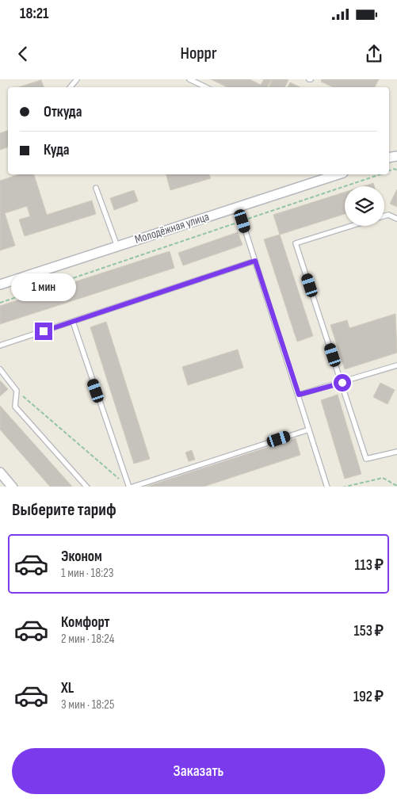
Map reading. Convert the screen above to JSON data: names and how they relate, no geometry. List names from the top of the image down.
{
  "streets": {
    "street": ["Молодёжная улица"]
  },
  "page": {
    "status": "18:21",
    "header": "Hoppr",
    "banner": ["Откуда", "Куда"],
    "bubble": "1 мин",
    "heading": "Выберите тариф",
    "list": [
      {
        "name": "Эконом",
        "note": "1 мин · 18:23",
        "value": "113 ₽"
      },
      {
        "name": "Комфорт",
        "note": "2 мин · 18:24",
        "value": "153 ₽"
      },
      {
        "name": "XL",
        "note": "3 мин · 18:25",
        "value": "192 ₽"
      }
    ],
    "buttons": "Заказать"
  }
}
